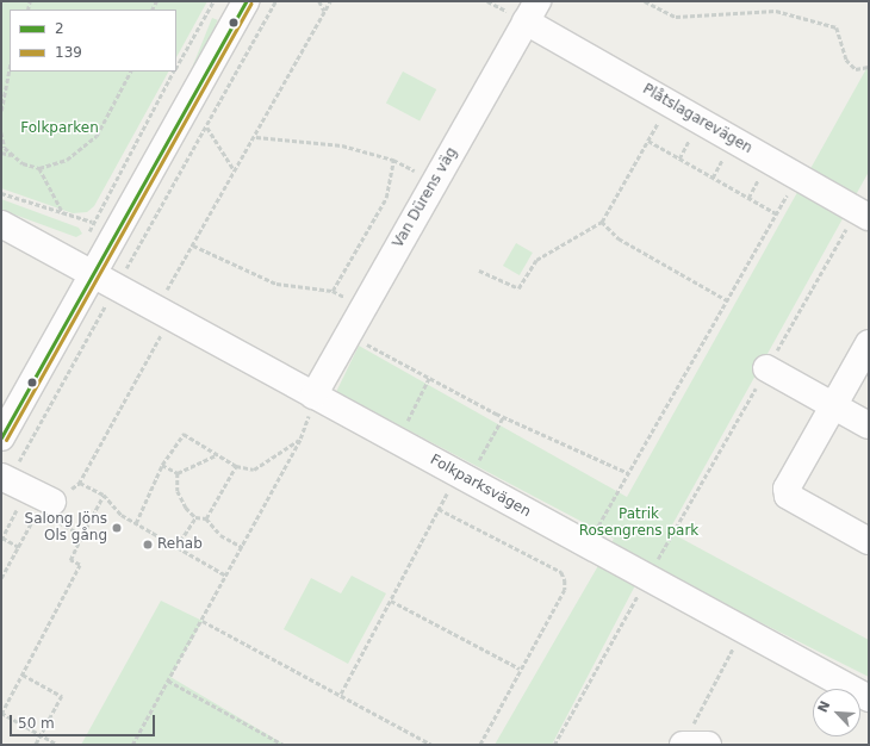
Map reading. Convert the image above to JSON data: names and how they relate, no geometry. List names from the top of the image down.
{
  "streets": {
    "street": ["Plåtslagarevägen", "Van Dürens väg", "Folkparksvägen"]
  },
  "crossings": [
    ["Plåtslagarevägen", "Van Dürens väg"],
    ["Van Dürens väg", "Folkparksvägen"]
  ],
  "parks": ["Folkparken", "Patrik Rosengrens park"],
  "places": ["Salong Jöns Ols gång", "Rehab"],
  "lines": ["transit line 2", "transit line 139"],
  "legend": ["2", "139"],
  "scale_bar": "50 m",
  "north": "top left"
}
